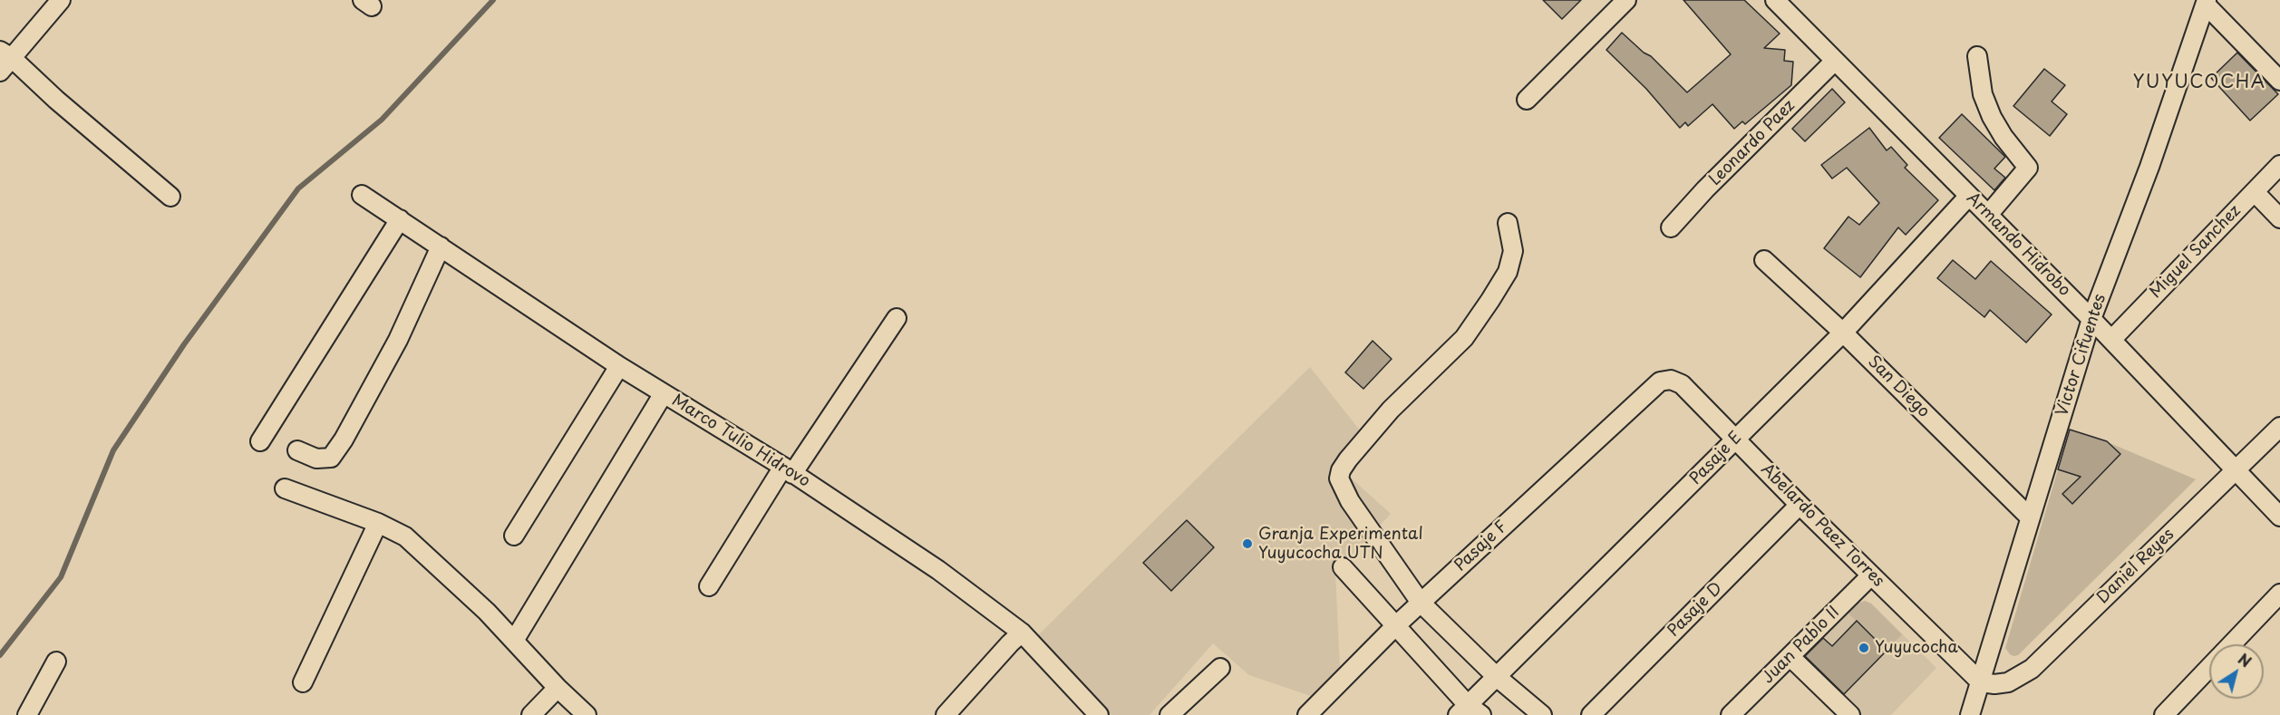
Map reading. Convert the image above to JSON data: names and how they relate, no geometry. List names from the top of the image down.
{
  "streets": {
    "street": [
      "Leonardo Paez",
      "Armando Hidrobo",
      "Miguel Sanchez",
      "Victor Cifuentes",
      "San Diego",
      "Marco Tulio Hidrovo",
      "Pasaje E",
      "Abelardo Paez Torres",
      "Pasaje F",
      "Daniel Reyes",
      "Pasaje D",
      "Juan Pablo II"
    ]
  },
  "crossings": [
    ["Leonardo Paez", "Armando Hidrobo"],
    ["Armando Hidrobo", "Miguel Sanchez"],
    ["Armando Hidrobo", "Victor Cifuentes"],
    ["Armando Hidrobo", "Pasaje E"],
    ["Armando Hidrobo", "Daniel Reyes"],
    ["Victor Cifuentes", "San Diego"],
    ["Victor Cifuentes", "Abelardo Paez Torres"],
    ["Victor Cifuentes", "Daniel Reyes"],
    ["San Diego", "Pasaje E"],
    ["Pasaje E", "Abelardo Paez Torres"],
    ["Abelardo Paez Torres", "Pasaje F"],
    ["Abelardo Paez Torres", "Daniel Reyes"],
    ["Abelardo Paez Torres", "Pasaje D"],
    ["Abelardo Paez Torres", "Juan Pablo II"]
  ],
  "districts": ["YUYUCOCHA"],
  "places": ["Granja Experimental Yuyucocha UTN", "Yuyucocha"],
  "north": "top right"
}
